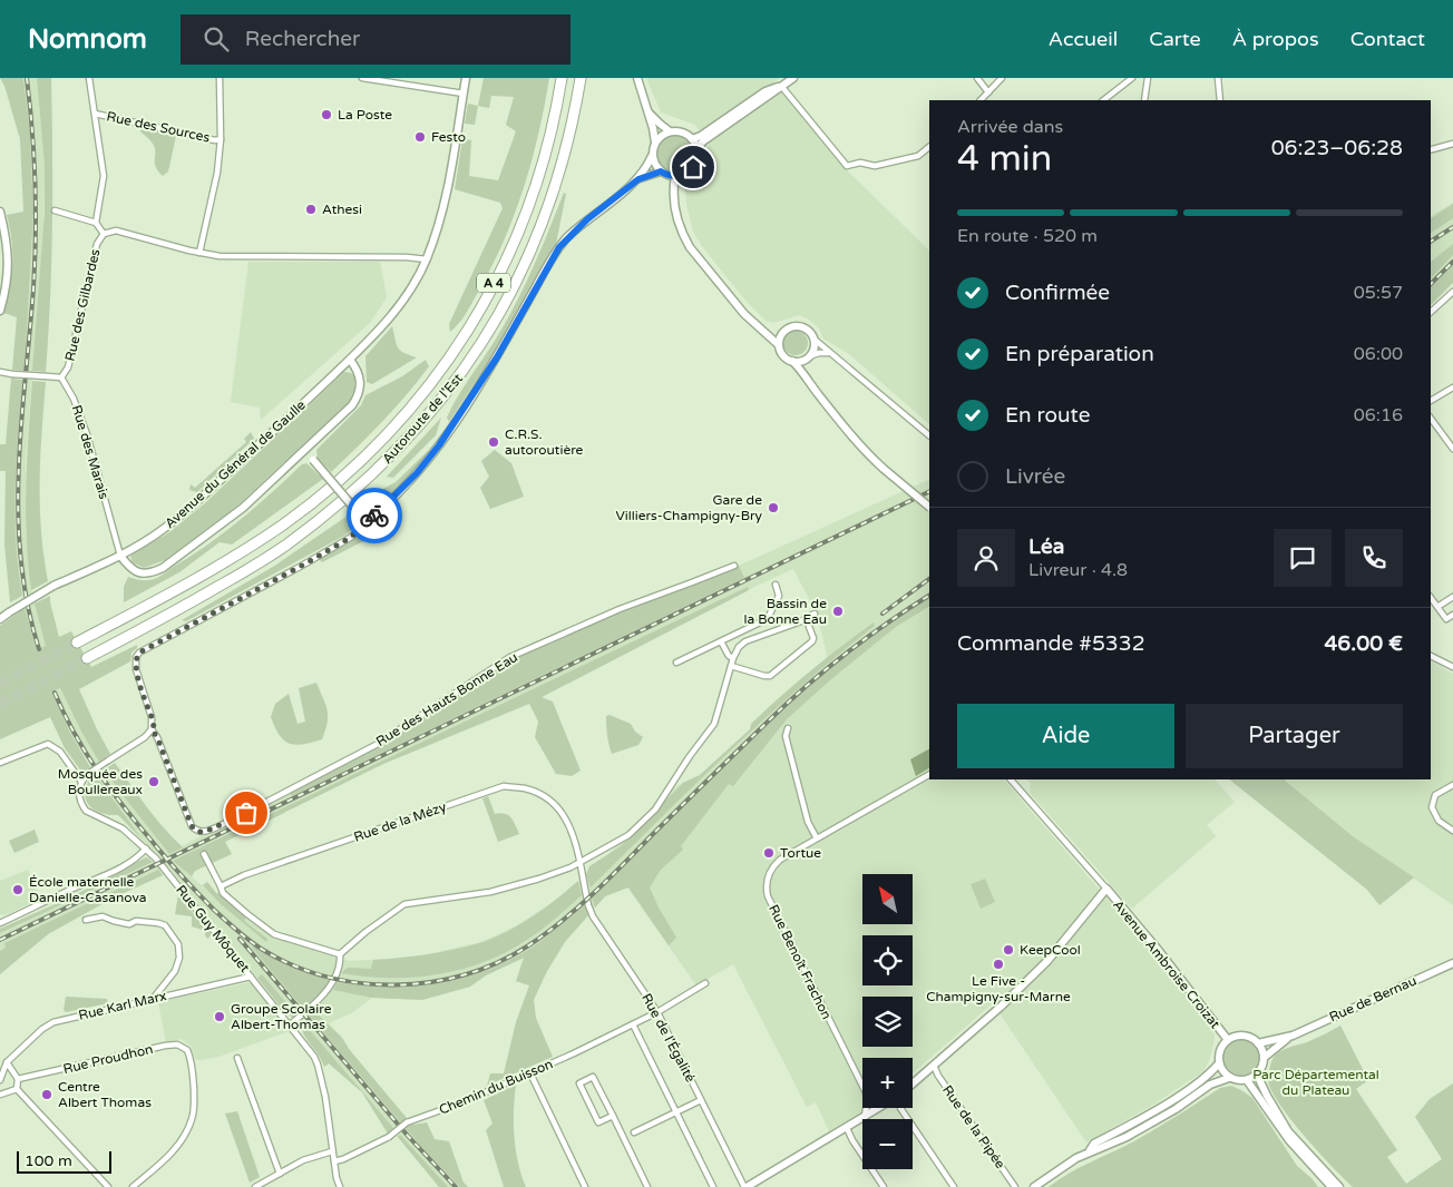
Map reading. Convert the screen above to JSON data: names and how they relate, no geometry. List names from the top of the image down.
{
  "streets": {
    "highway": ["A 4", "Autoroute de l’Est"],
    "main road": ["Avenue du Général de Gaulle", "Avenue Ambroise Croizat", "Rue de Bernau"],
    "street": [
      "Rue des Sources",
      "Rue des Gilbardes",
      "Rue des Marais",
      "Rue des Hauts Bonne Eau",
      "Rue de la Mézy",
      "Rue Guy Môquet",
      "Rue Benoît Frachon",
      "Rue Karl Marx",
      "Rue de l'Égalité",
      "Rue Proudhon",
      "Chemin du Buisson",
      "Rue de la Pipée"
    ]
  },
  "crossings": [
    ["Rue des Gilbardes", "Rue des Marais"],
    ["Rue des Marais", "Avenue du Général de Gaulle"],
    ["Rue de la Mézy", "Rue de l'Égalité"],
    ["Rue Guy Môquet", "Rue Karl Marx"],
    ["Rue Guy Môquet", "Chemin du Buisson"],
    ["Avenue Ambroise Croizat", "Rue de Bernau"],
    ["Rue de l'Égalité", "Chemin du Buisson"]
  ],
  "parks": ["Parc Départemental du Plateau"],
  "places": [
    "La Poste",
    "Festo",
    "Athesi",
    "C.R.S. autoroutière",
    "Gare de Villiers-Champigny-Bry",
    "Bassin de la Bonne Eau",
    "Mosquée des Boullereaux",
    "Tortue",
    "École maternelle Danielle-Casanova",
    "KeepCool",
    "Le Five - Champigny-sur-Marne",
    "Groupe Scolaire Albert-Thomas",
    "Centre Albert Thomas"
  ],
  "scale_bar": "100 m",
  "north": "top left",
  "page": {
    "header": "Nomnom",
    "search": "Rechercher",
    "nav": [
      "Accueil",
      "Carte",
      "À propos",
      "Contact"
    ],
    "heading": ["4 min", "Arrivée dans", "06:23–06:28"],
    "panel": [
      "Léa",
      "Livreur · 4.8",
      "Commande #5332",
      "46.00 €"
    ],
    "bar": "En route · 520 m",
    "list": [
      ["Confirmée", "05:57"],
      ["En préparation", "06:00"],
      ["En route", "06:16"],
      "Livrée"
    ],
    "buttons": ["Aide", "Partager"],
    "map_buttons": ["+", "−"],
    "scale": "100 m"
  }
}
